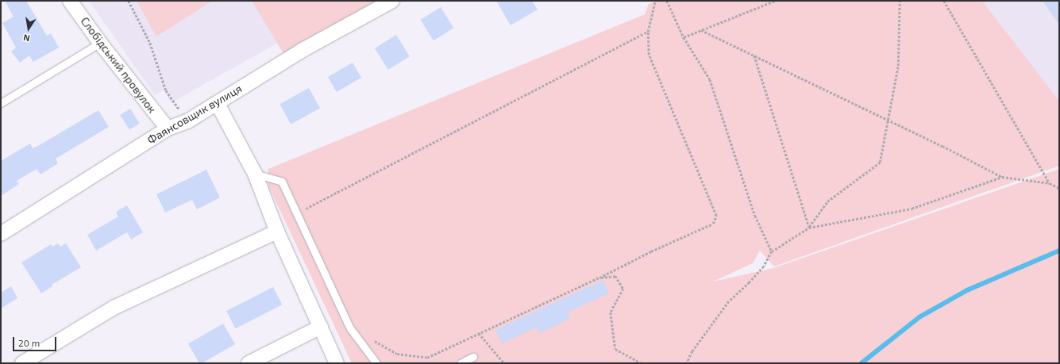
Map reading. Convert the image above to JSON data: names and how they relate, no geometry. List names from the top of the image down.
{
  "streets": {
    "street": ["Слобідський провулок", "Фаянсовщик вулиця"]
  },
  "crossings": [
    ["Слобідський провулок", "Фаянсовщик вулиця"]
  ],
  "scale_bar": "20 m",
  "north": "bottom"
}
